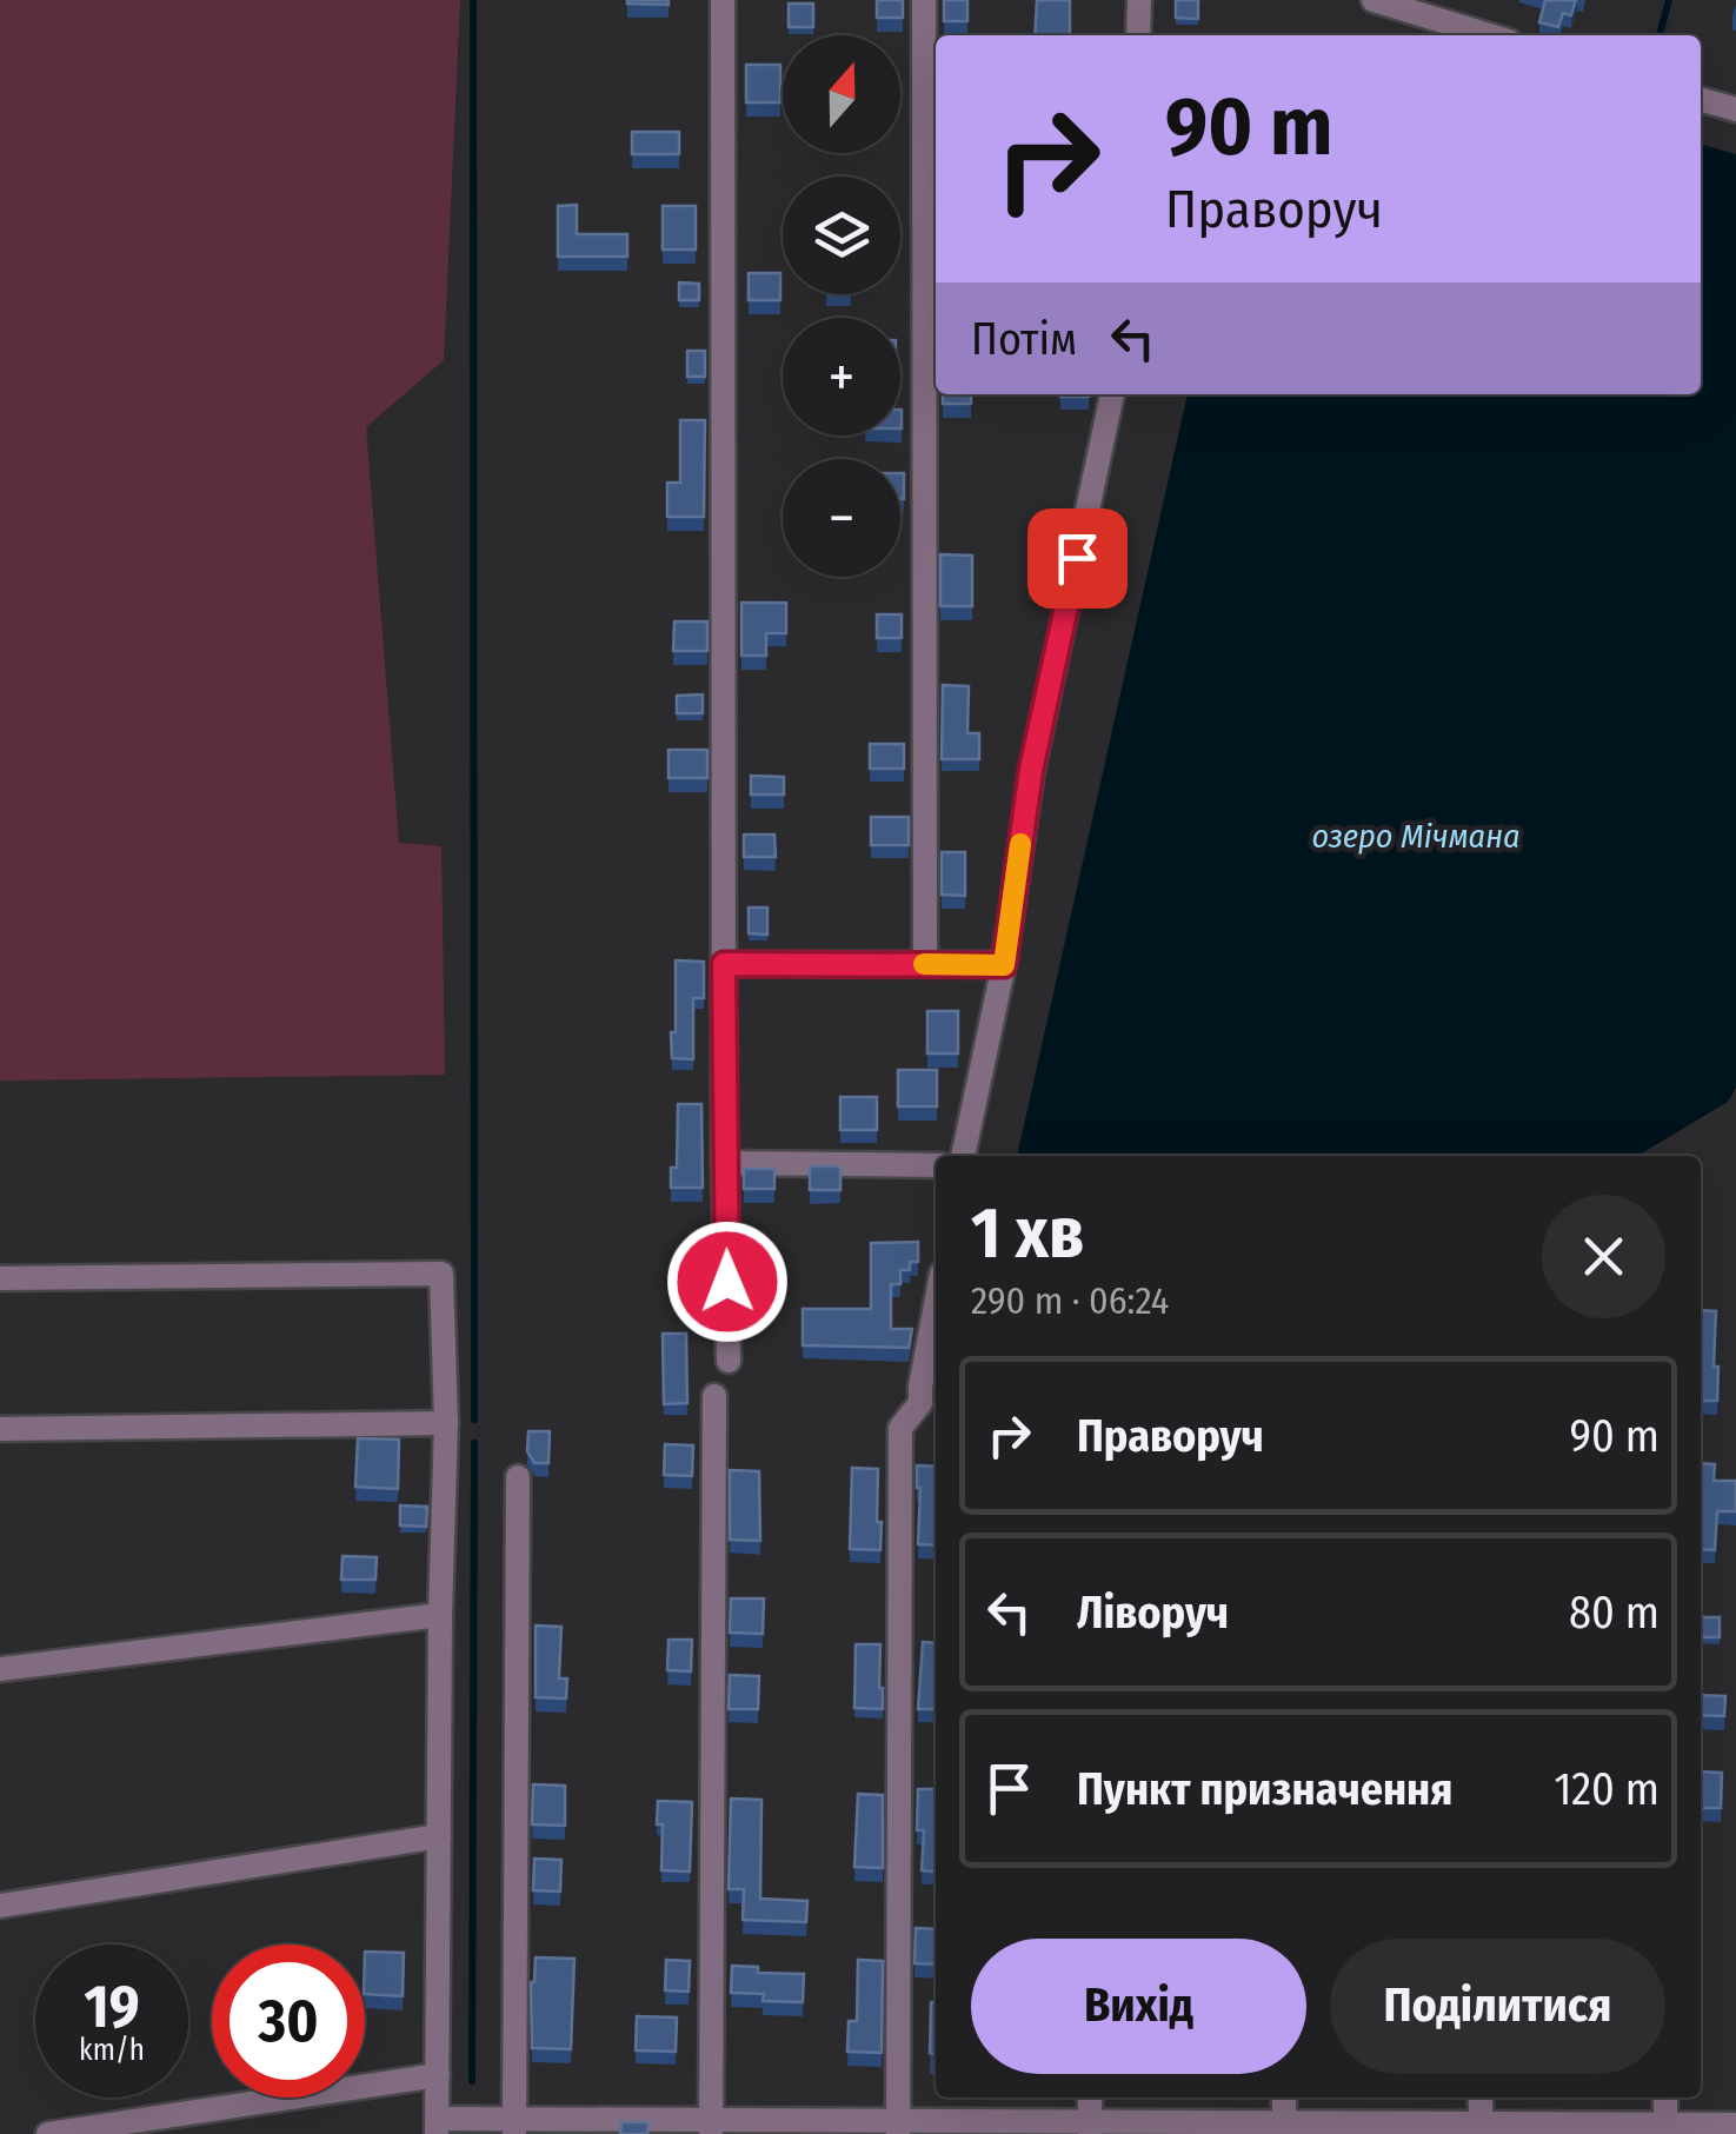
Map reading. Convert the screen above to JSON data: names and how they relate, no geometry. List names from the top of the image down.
{
  "water": ["озеро Мічмана"],
  "north": "top",
  "page": {
    "map_buttons": ["+", "−"],
    "turn": ["90 m", "Праворуч"],
    "then": "Потім",
    "heading": ["1 хв", "290 m · 06:24"],
    "list": [
      {
        "name": "Праворуч",
        "value": "90 m"
      },
      {
        "name": "Ліворуч",
        "value": "80 m"
      },
      {
        "name": "Пункт призначення",
        "value": "120 m"
      }
    ],
    "buttons": ["Вихід", "Поділитися"],
    "speed": "19 km/h",
    "limit": "30"
  }
}
